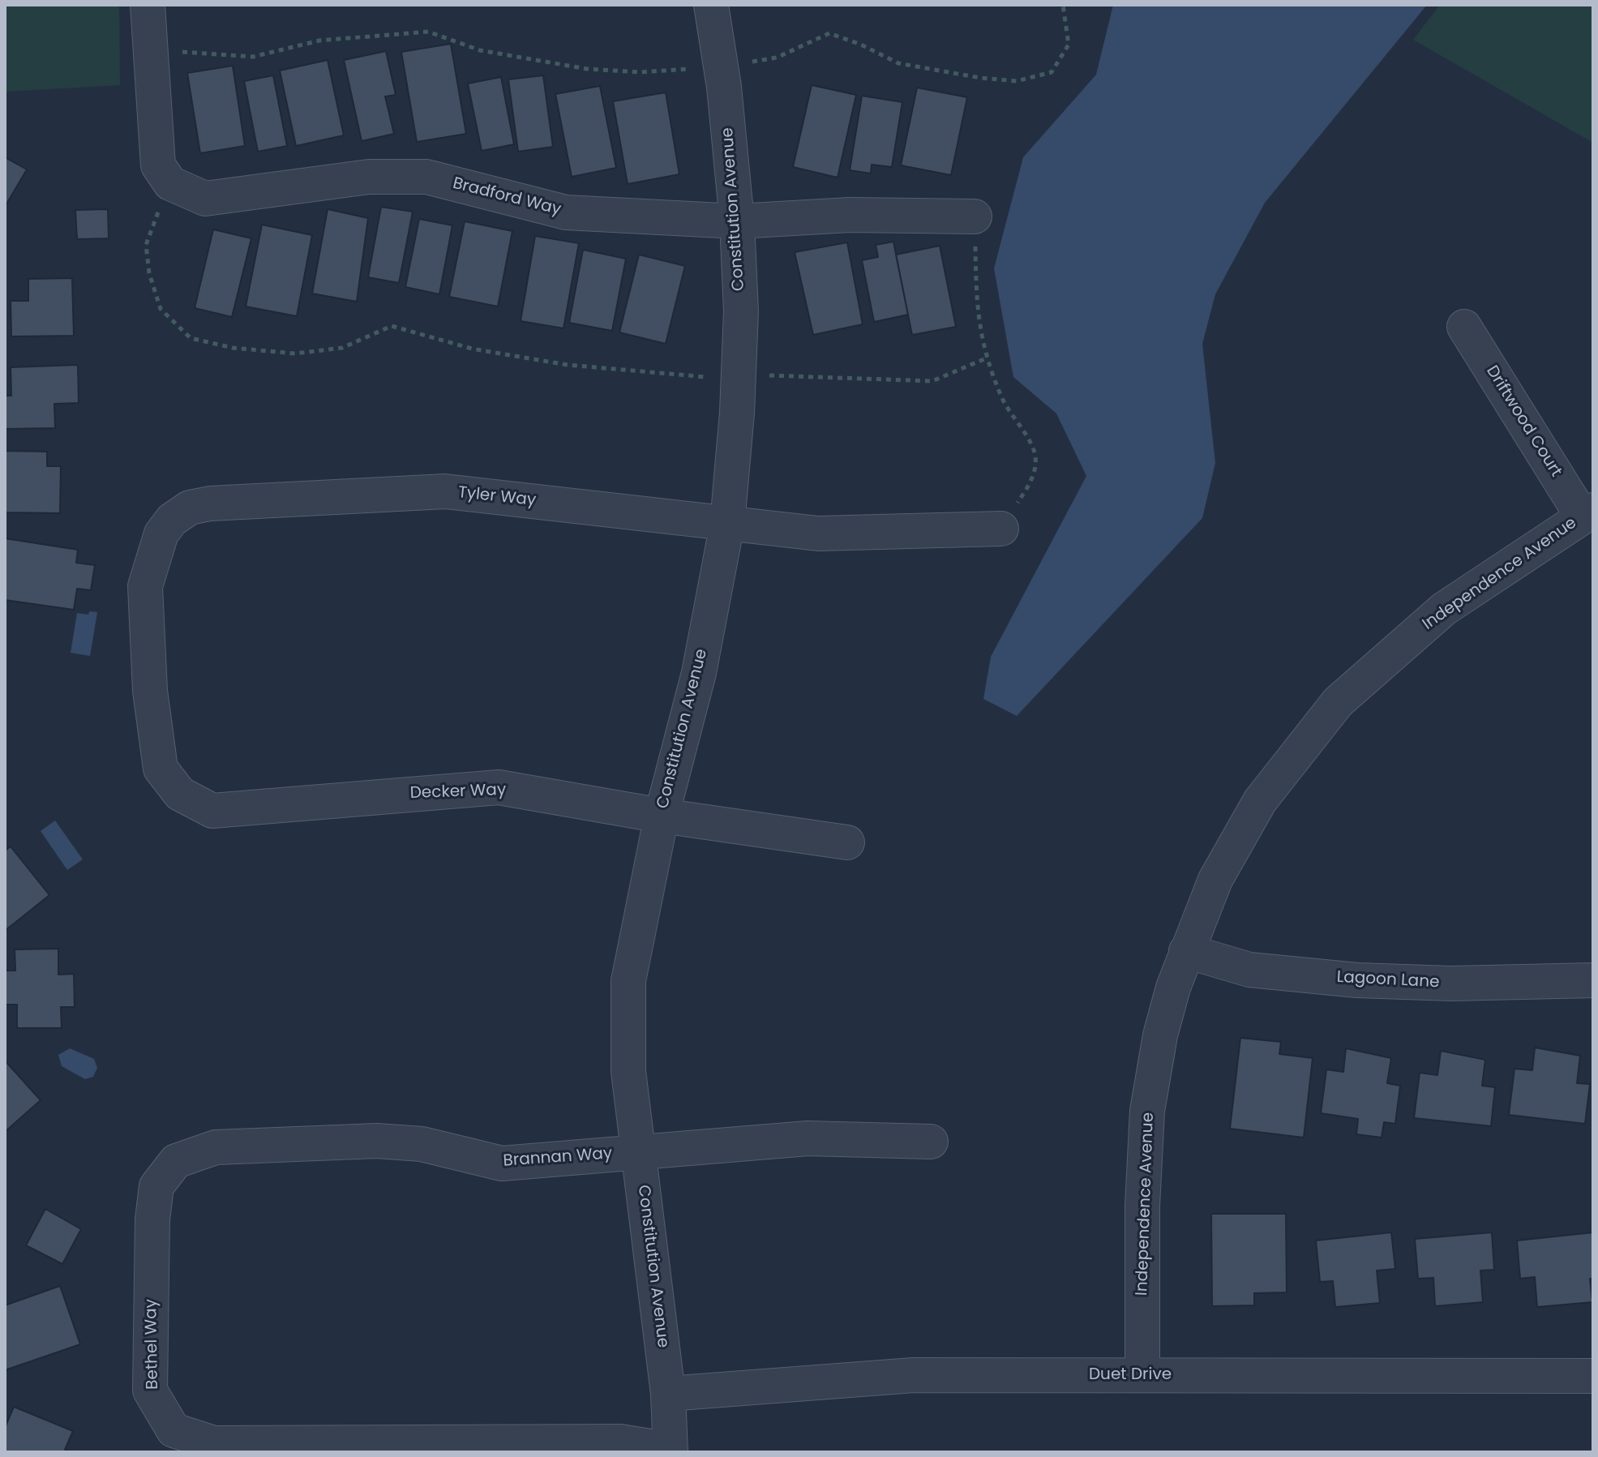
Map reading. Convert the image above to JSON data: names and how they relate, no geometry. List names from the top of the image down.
{
  "streets": {
    "street": [
      "Bradford Way",
      "Constitution Avenue",
      "Driftwood Court",
      "Tyler Way",
      "Independence Avenue",
      "Decker Way",
      "Lagoon Lane",
      "Brannan Way",
      "Bethel Way",
      "Duet Drive"
    ]
  },
  "crossings": [
    ["Bradford Way", "Constitution Avenue"],
    ["Constitution Avenue", "Tyler Way"],
    ["Constitution Avenue", "Decker Way"],
    ["Constitution Avenue", "Brannan Way"],
    ["Constitution Avenue", "Bethel Way"],
    ["Constitution Avenue", "Duet Drive"],
    ["Driftwood Court", "Independence Avenue"],
    ["Tyler Way", "Decker Way"],
    ["Independence Avenue", "Lagoon Lane"],
    ["Independence Avenue", "Duet Drive"],
    ["Brannan Way", "Bethel Way"]
  ]
}
